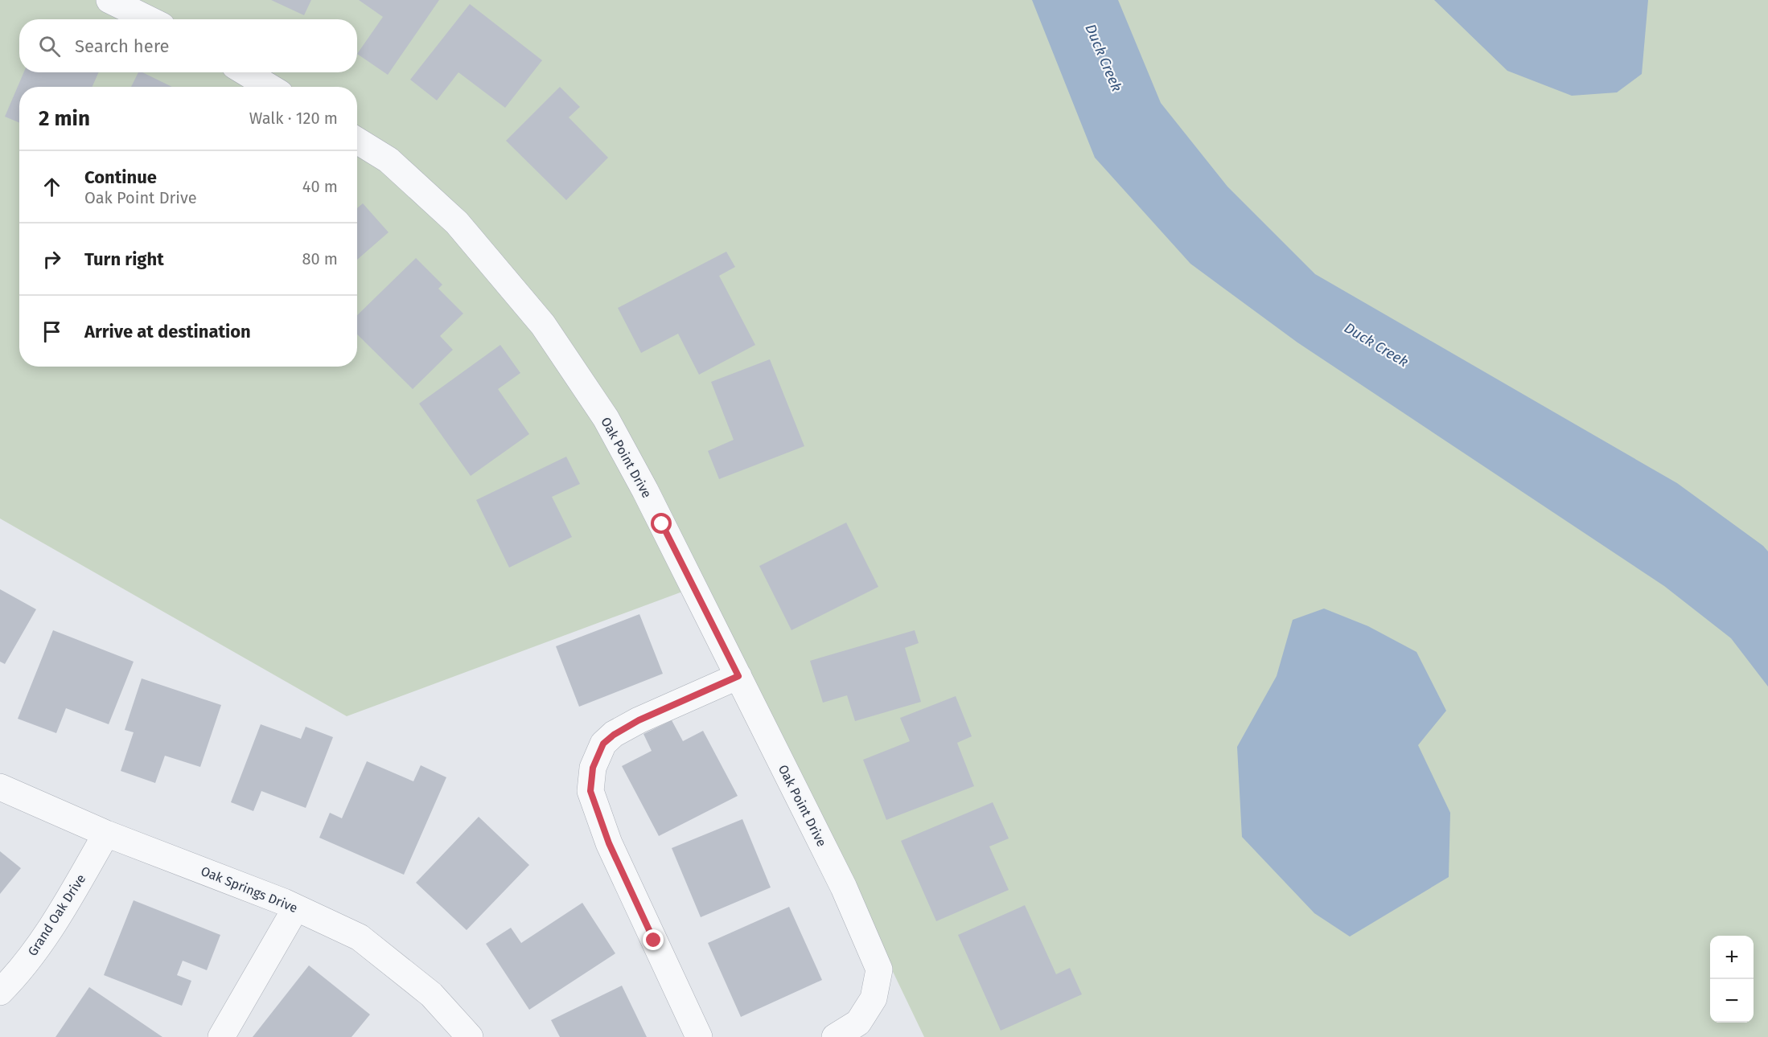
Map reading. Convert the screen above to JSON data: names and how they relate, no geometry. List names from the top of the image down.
{
  "streets": {
    "street": ["Oak Point Drive", "Oak Springs Drive", "Grand Oak Drive"]
  },
  "crossings": [
    ["Oak Springs Drive", "Grand Oak Drive"]
  ],
  "water": ["Duck Creek"],
  "page": {
    "search": "Search here",
    "heading": ["2 min", "Walk · 120 m"],
    "list": [
      ["Continue", "Oak Point Drive", "40 m"],
      ["Turn right", "80 m"],
      "Arrive at destination"
    ],
    "map_buttons": ["+", "−"]
  }
}
